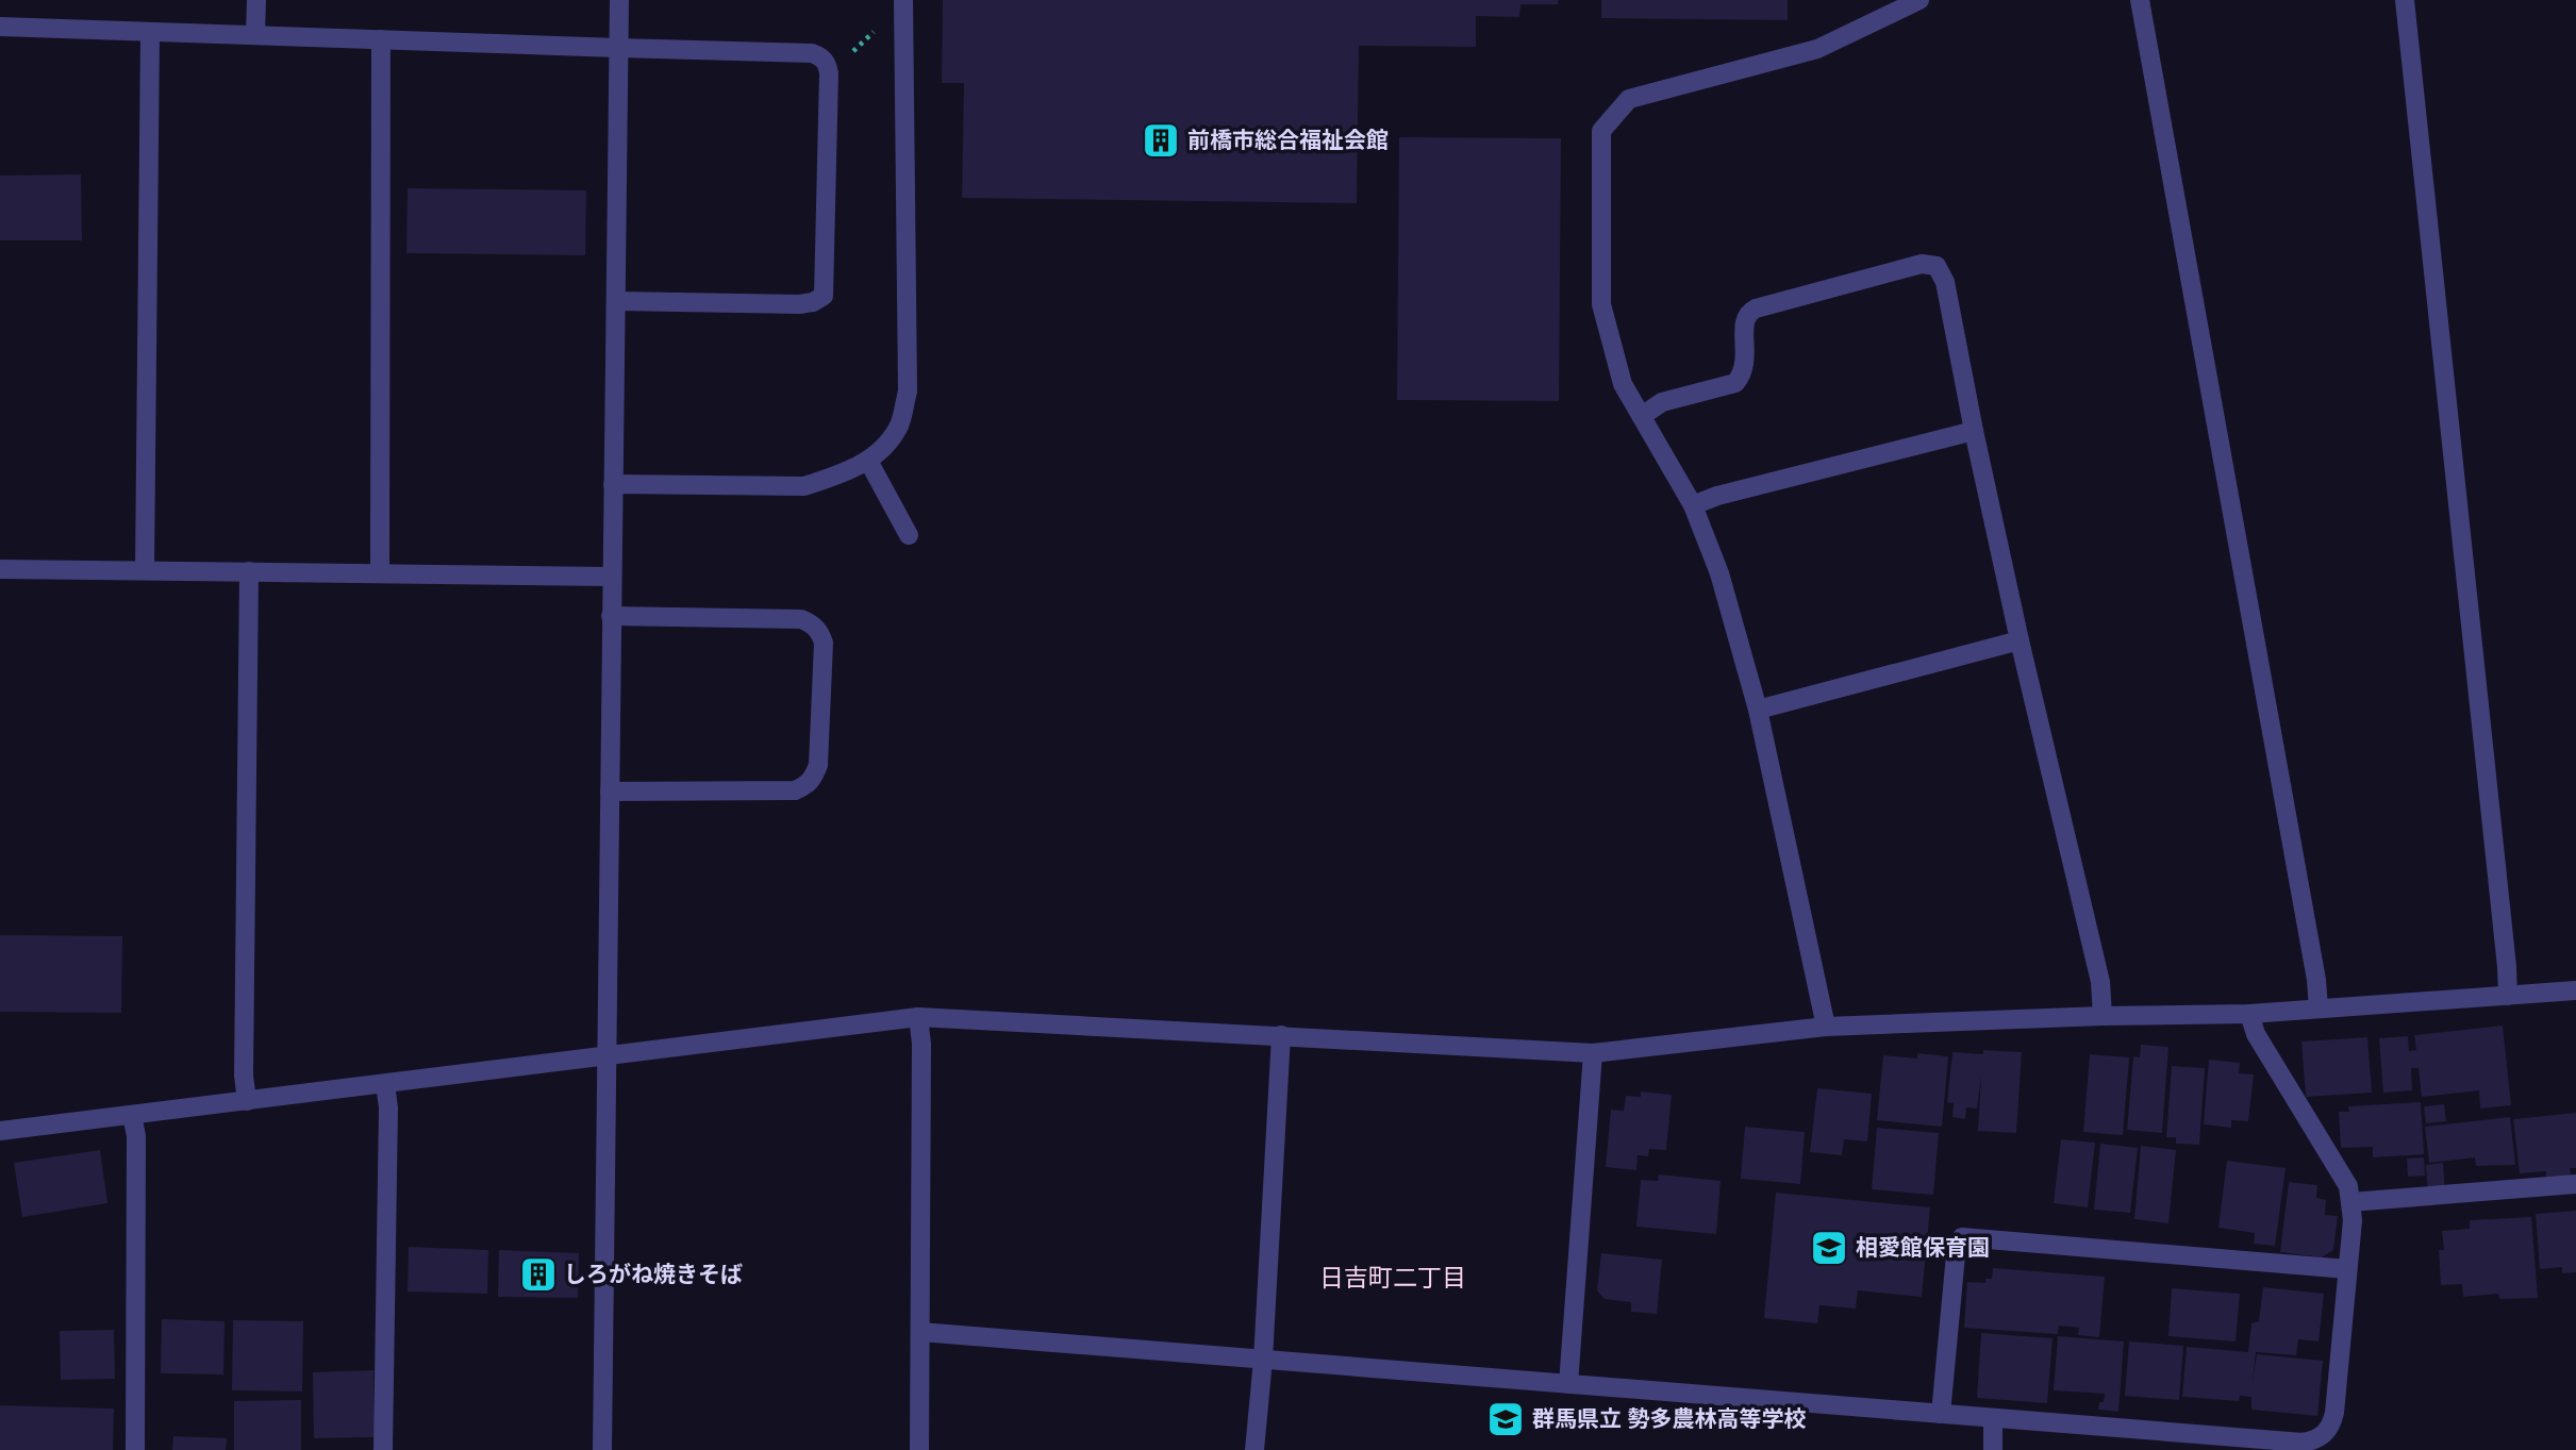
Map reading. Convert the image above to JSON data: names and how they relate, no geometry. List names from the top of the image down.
{
  "districts": ["日吉町二丁目"],
  "places": {
    "building": ["前橋市総合福祉会館", "しろがね焼きそば"],
    "school or university": ["相愛館保育園", "群馬県立 勢多農林高等学校"]
  }
}
